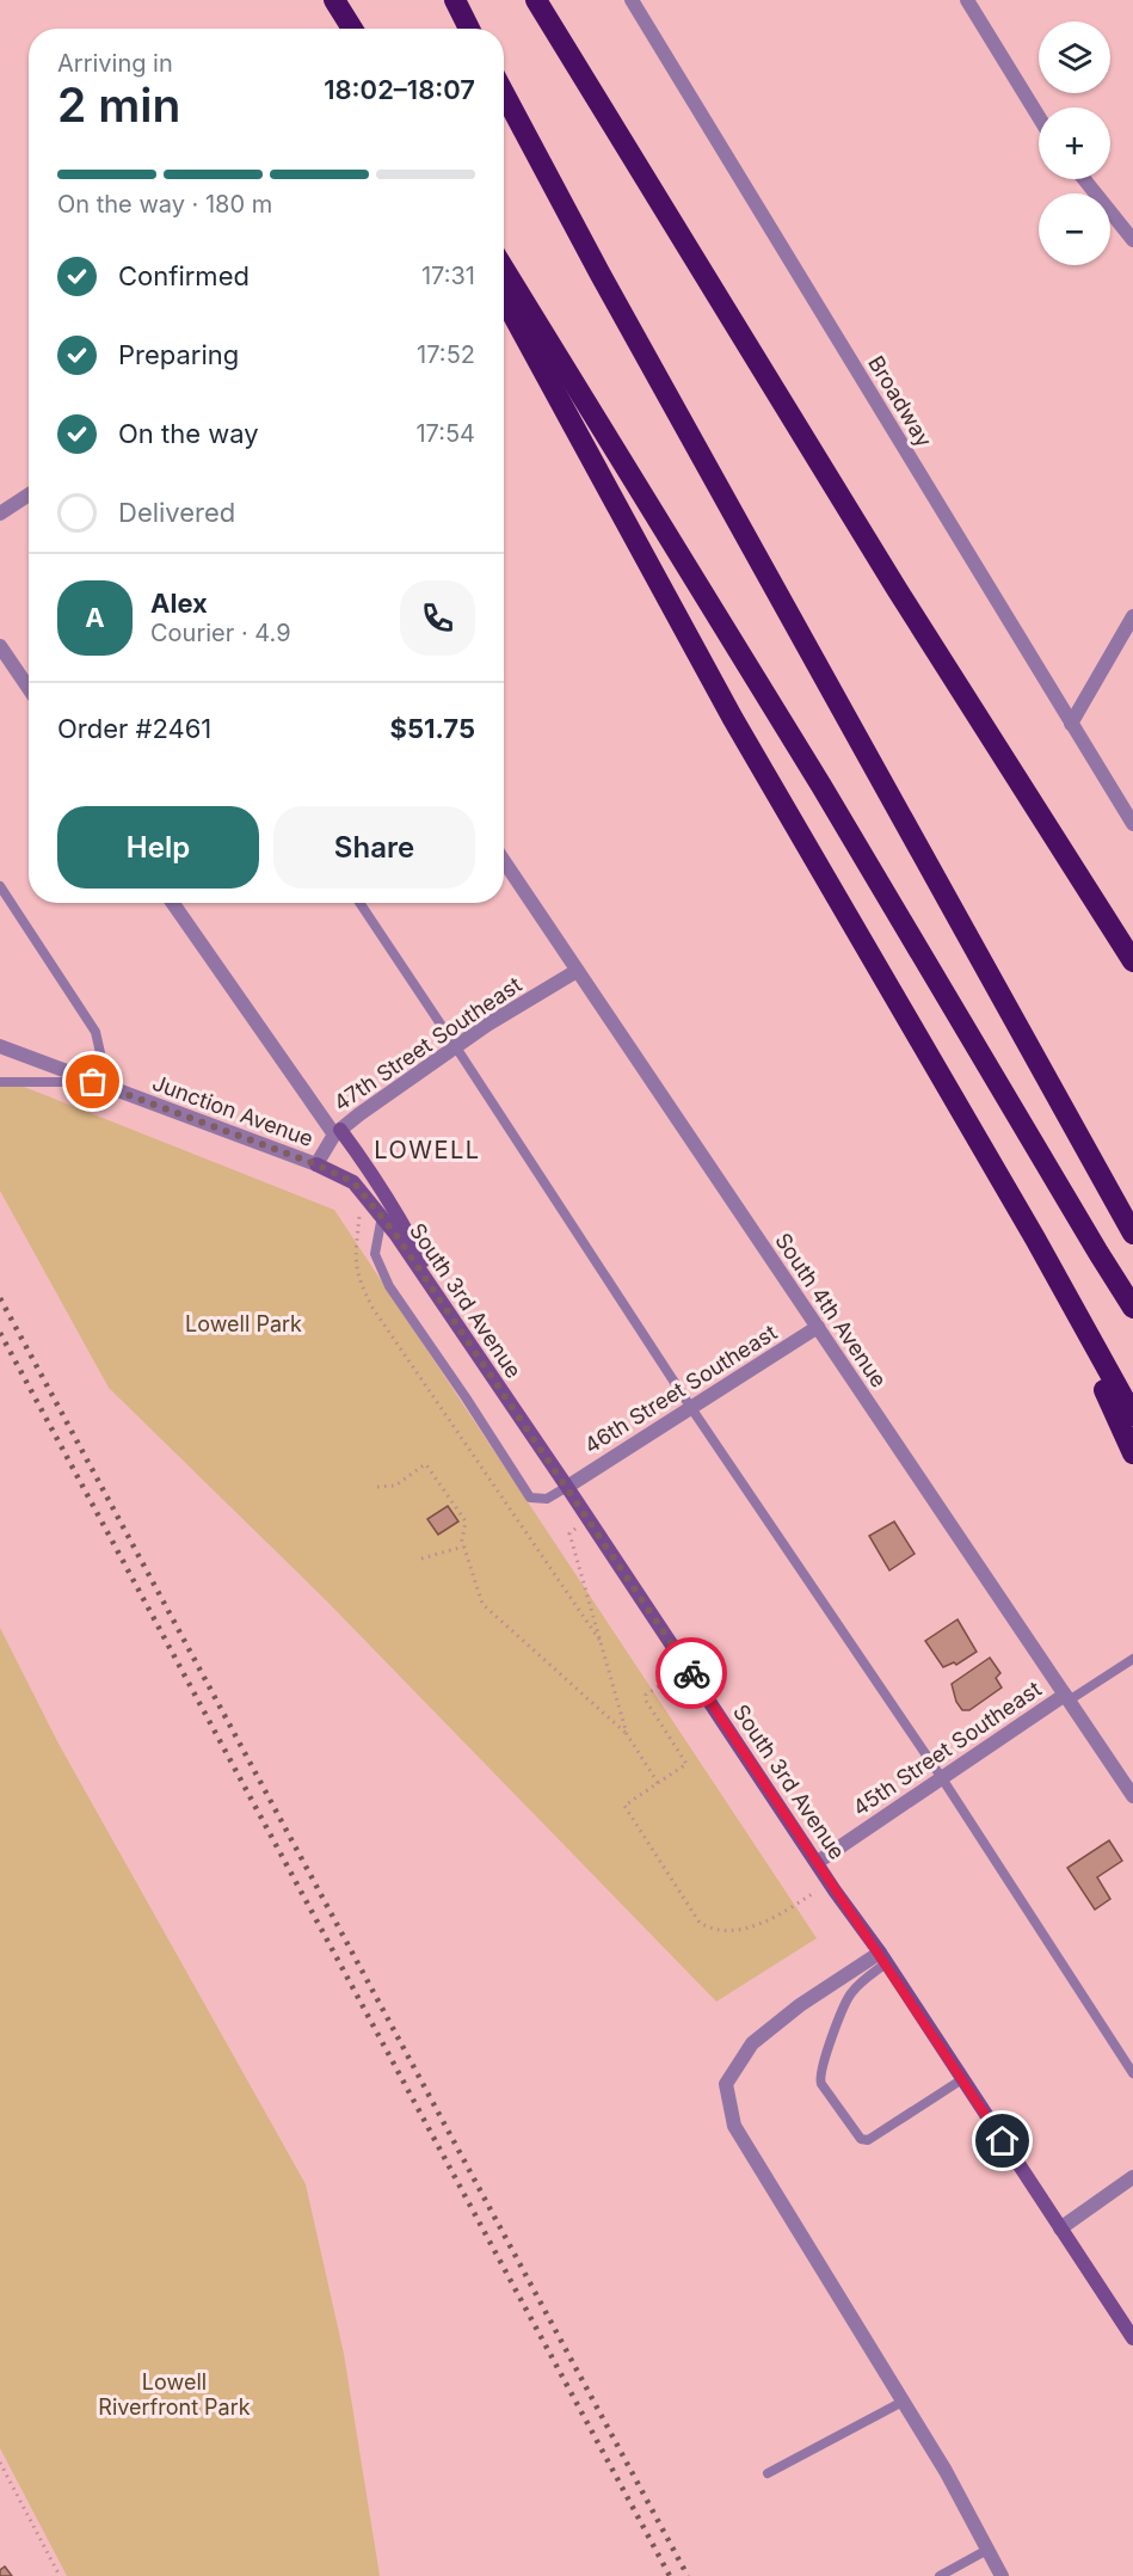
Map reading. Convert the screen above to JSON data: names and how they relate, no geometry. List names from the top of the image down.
{
  "streets": {
    "main road": ["South 3rd Avenue"],
    "street": [
      "Broadway",
      "47th Street Southeast",
      "Junction Avenue",
      "South 4th Avenue",
      "46th Street Southeast",
      "45th Street Southeast"
    ]
  },
  "crossings": [
    ["47th Street Southeast", "Junction Avenue"],
    ["47th Street Southeast", "South 3rd Avenue"],
    ["47th Street Southeast", "South 4th Avenue"],
    ["Junction Avenue", "South 3rd Avenue"],
    ["South 3rd Avenue", "46th Street Southeast"],
    ["South 3rd Avenue", "45th Street Southeast"],
    ["South 4th Avenue", "46th Street Southeast"],
    ["South 4th Avenue", "45th Street Southeast"]
  ],
  "districts": ["LOWELL"],
  "parks": ["Lowell Park", "Lowell Riverfront Park"],
  "page": {
    "map_buttons": ["+", "−"],
    "heading": ["2 min", "Arriving in", "18:02–18:07"],
    "panel": [
      "Alex",
      "Courier · 4.9",
      "Order #2461",
      "$51.75"
    ],
    "bar": "On the way · 180 m",
    "list": [
      ["Confirmed", "17:31"],
      ["Preparing", "17:52"],
      ["On the way", "17:54"],
      "Delivered"
    ],
    "round": "A",
    "buttons": ["Help", "Share"]
  }
}
